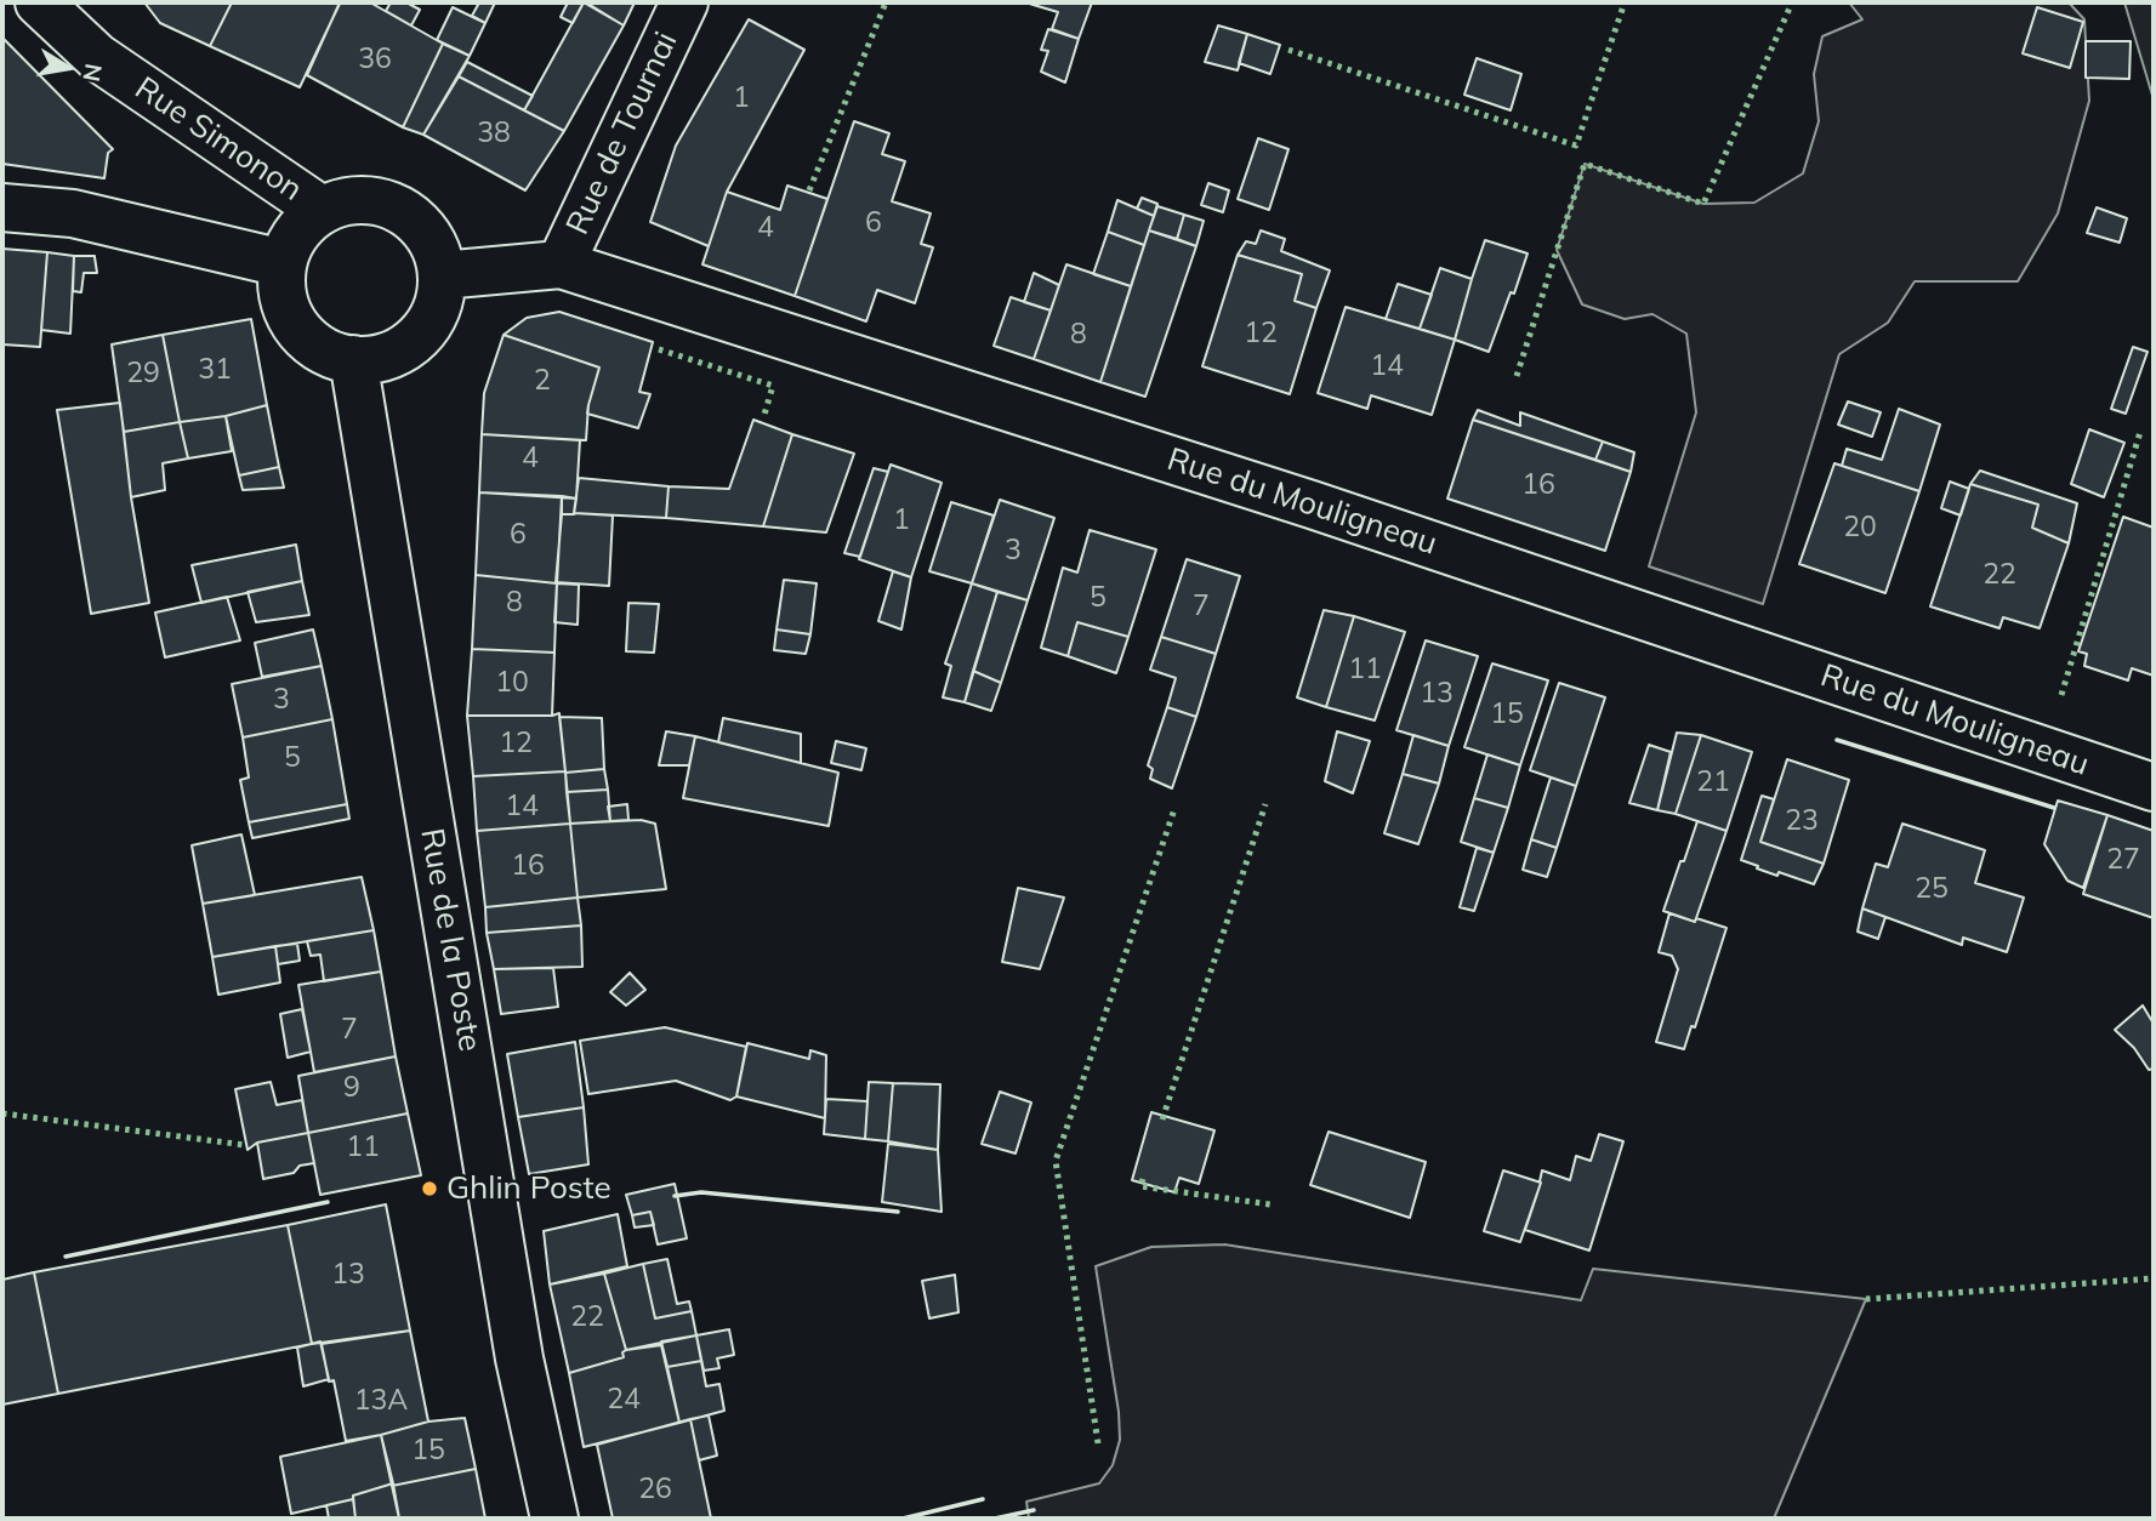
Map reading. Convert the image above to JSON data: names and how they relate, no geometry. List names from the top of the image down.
{
  "streets": {
    "street": [
      "Rue de Tournai",
      "Rue Simonon",
      "Rue du Mouligneau",
      "Rue de la Poste"
    ]
  },
  "crossings": [
    ["Rue de Tournai", "Rue du Mouligneau"],
    ["Rue Simonon", "Rue du Mouligneau"],
    ["Rue Simonon", "Rue de la Poste"],
    ["Rue du Mouligneau", "Rue de la Poste"]
  ],
  "places": ["Ghlin Poste"],
  "house_numbers": [
    "36",
    "1",
    "38",
    "6",
    "4",
    "12",
    "8",
    "14",
    "31",
    "29",
    "2",
    "4",
    "16",
    "1",
    "20",
    "6",
    "3",
    "22",
    "5",
    "8",
    "7",
    "11",
    "10",
    "13",
    "3",
    "15",
    "12",
    "5",
    "21",
    "14",
    "23",
    "27",
    "16",
    "25",
    "7",
    "9",
    "11",
    "13",
    "22",
    "24",
    "13A",
    "15",
    "26"
  ],
  "north": "right"
}
